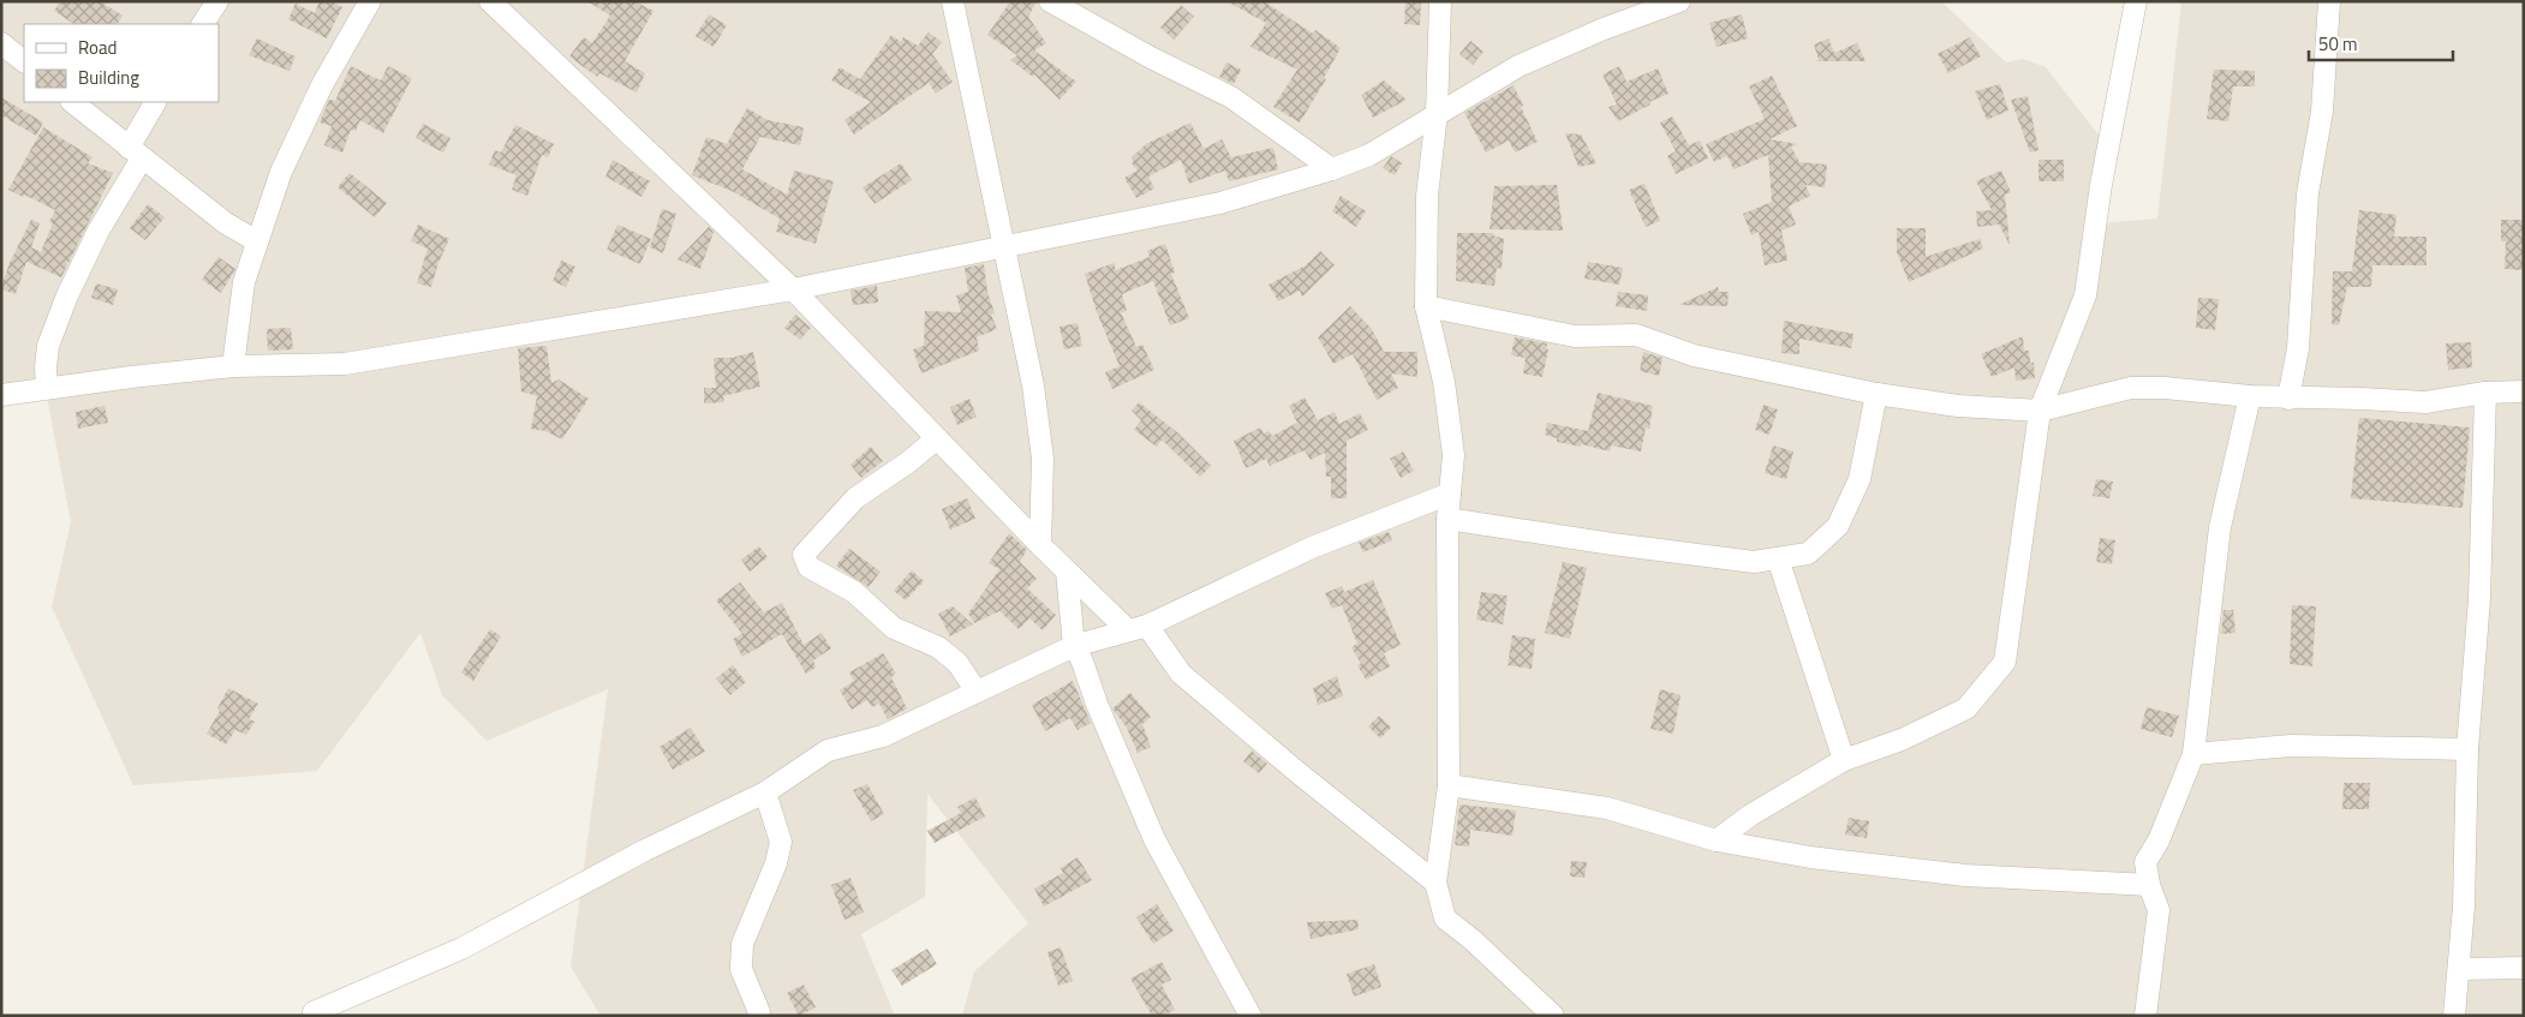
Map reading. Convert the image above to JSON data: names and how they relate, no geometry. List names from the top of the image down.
{
  "legend": ["Road", "Building"],
  "scale_bar": "50 m"
}
